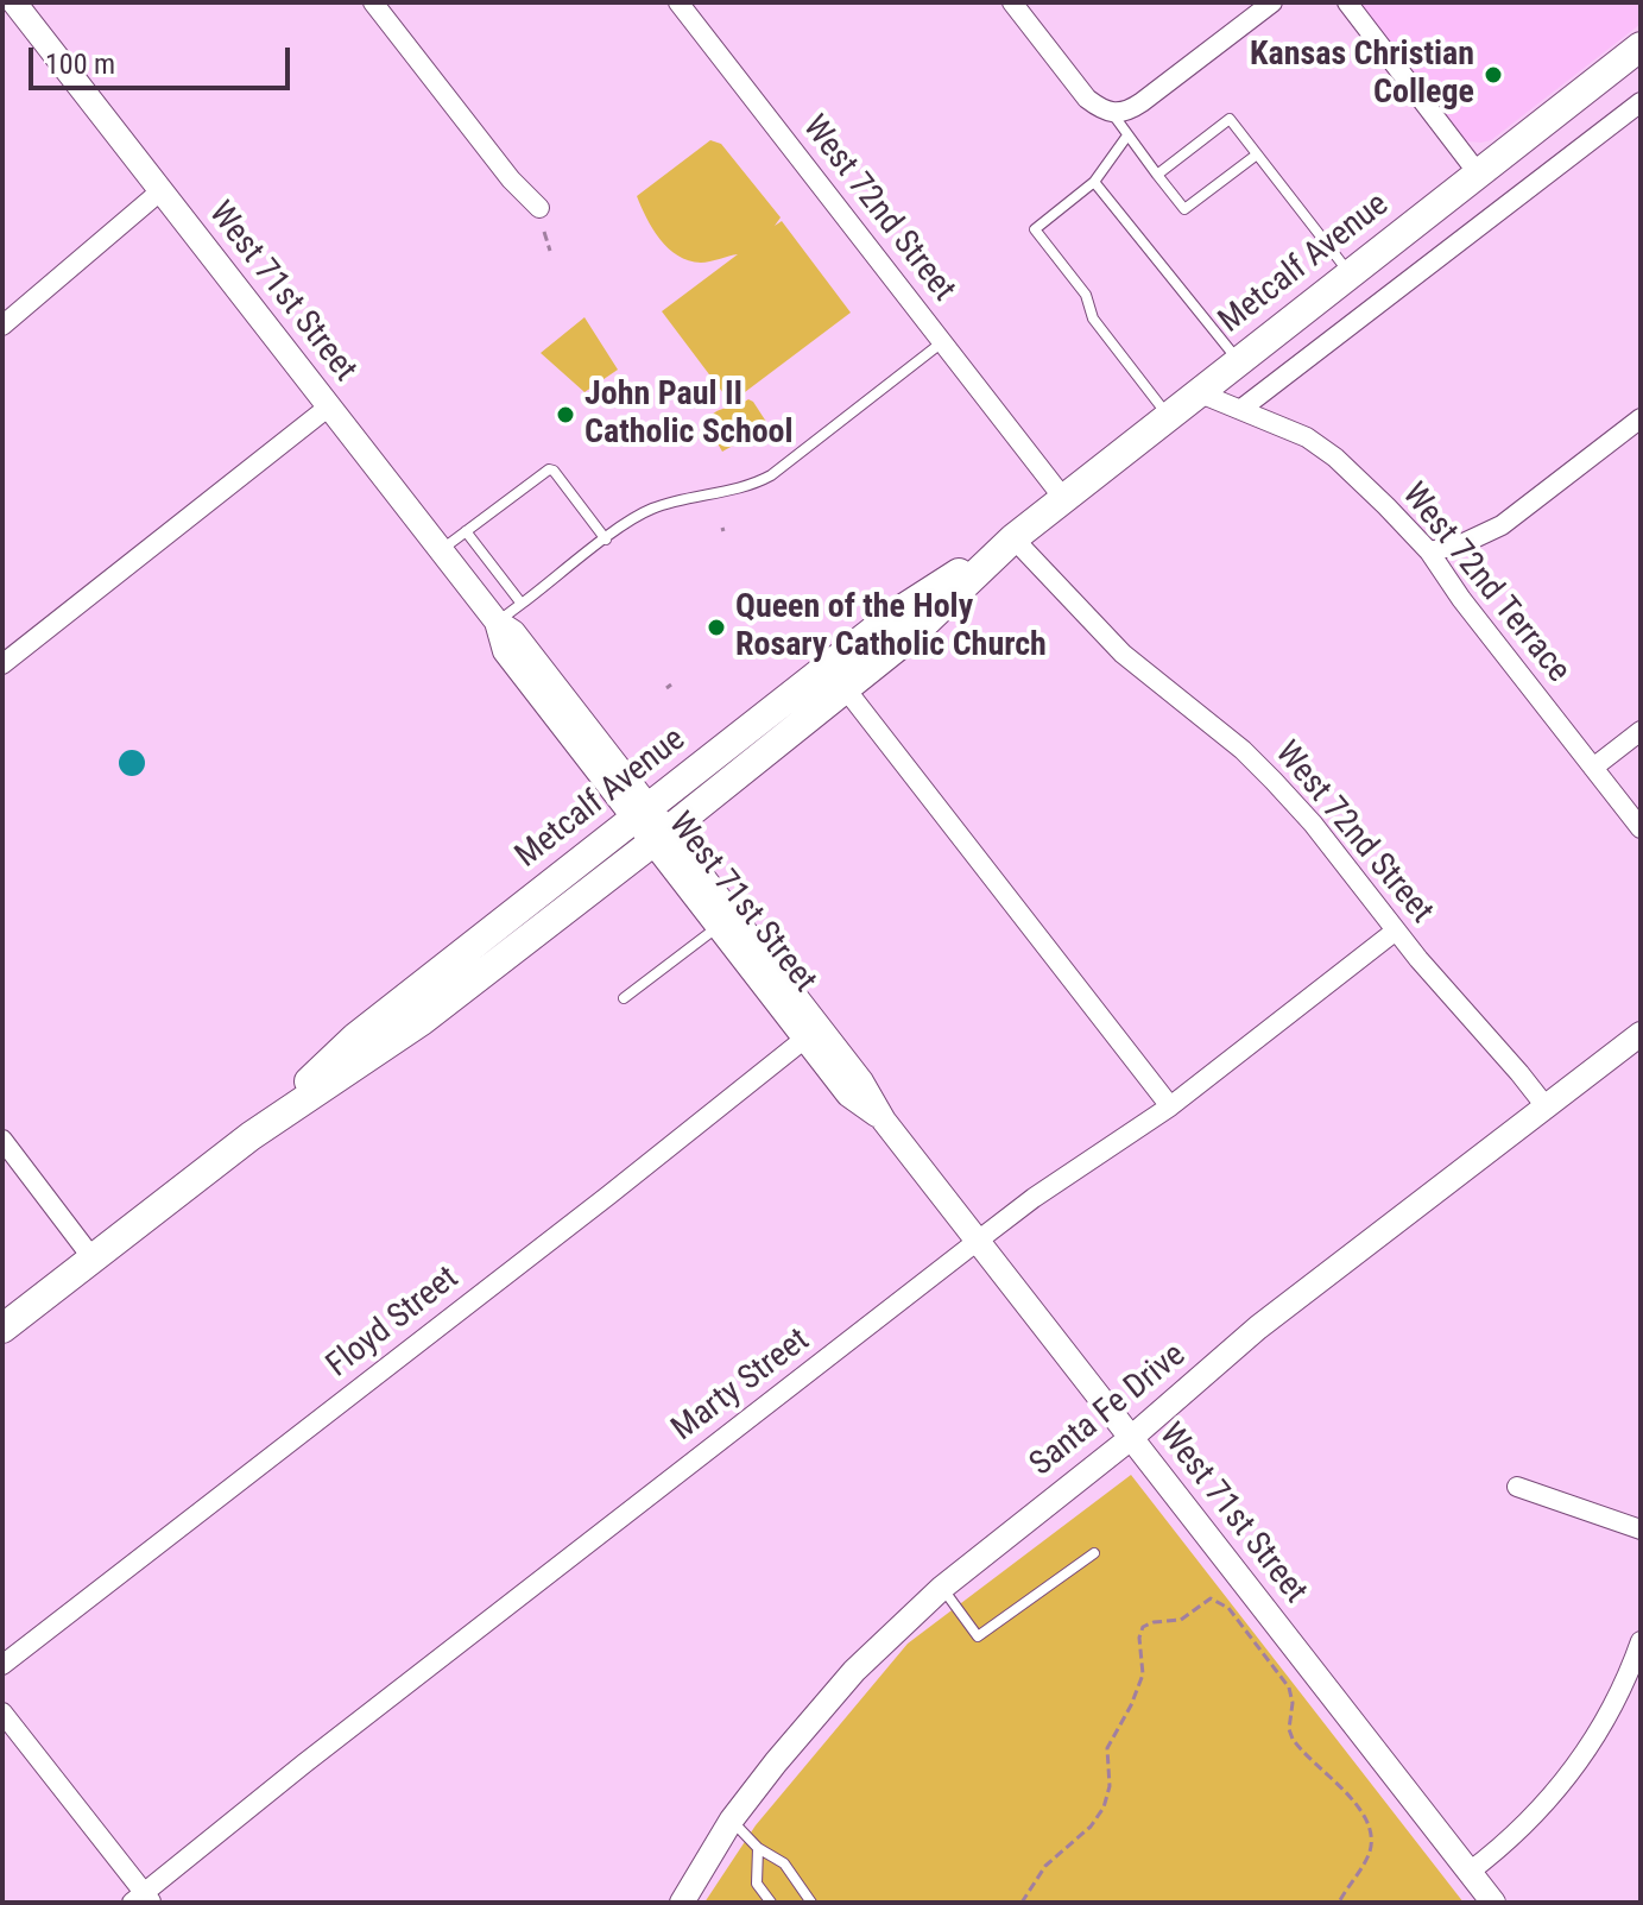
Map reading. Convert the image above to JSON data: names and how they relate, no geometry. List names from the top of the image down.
{
  "streets": {
    "main road": ["Metcalf Avenue"],
    "street": [
      "West 72nd Street",
      "West 71st Street",
      "West 72nd Terrace",
      "Floyd Street",
      "Marty Street",
      "Santa Fe Drive"
    ]
  },
  "crossings": [
    ["West 72nd Street", "Metcalf Avenue"],
    ["West 72nd Street", "Marty Street"],
    ["West 72nd Street", "Santa Fe Drive"],
    ["Metcalf Avenue", "West 71st Street"],
    ["Metcalf Avenue", "West 72nd Terrace"],
    ["West 71st Street", "Floyd Street"],
    ["West 71st Street", "Marty Street"],
    ["West 71st Street", "Santa Fe Drive"]
  ],
  "places": ["Kansas Christian College", "John Paul II Catholic School", "Queen of the Holy Rosary Catholic Church"],
  "scale_bar": "100 m"
}
